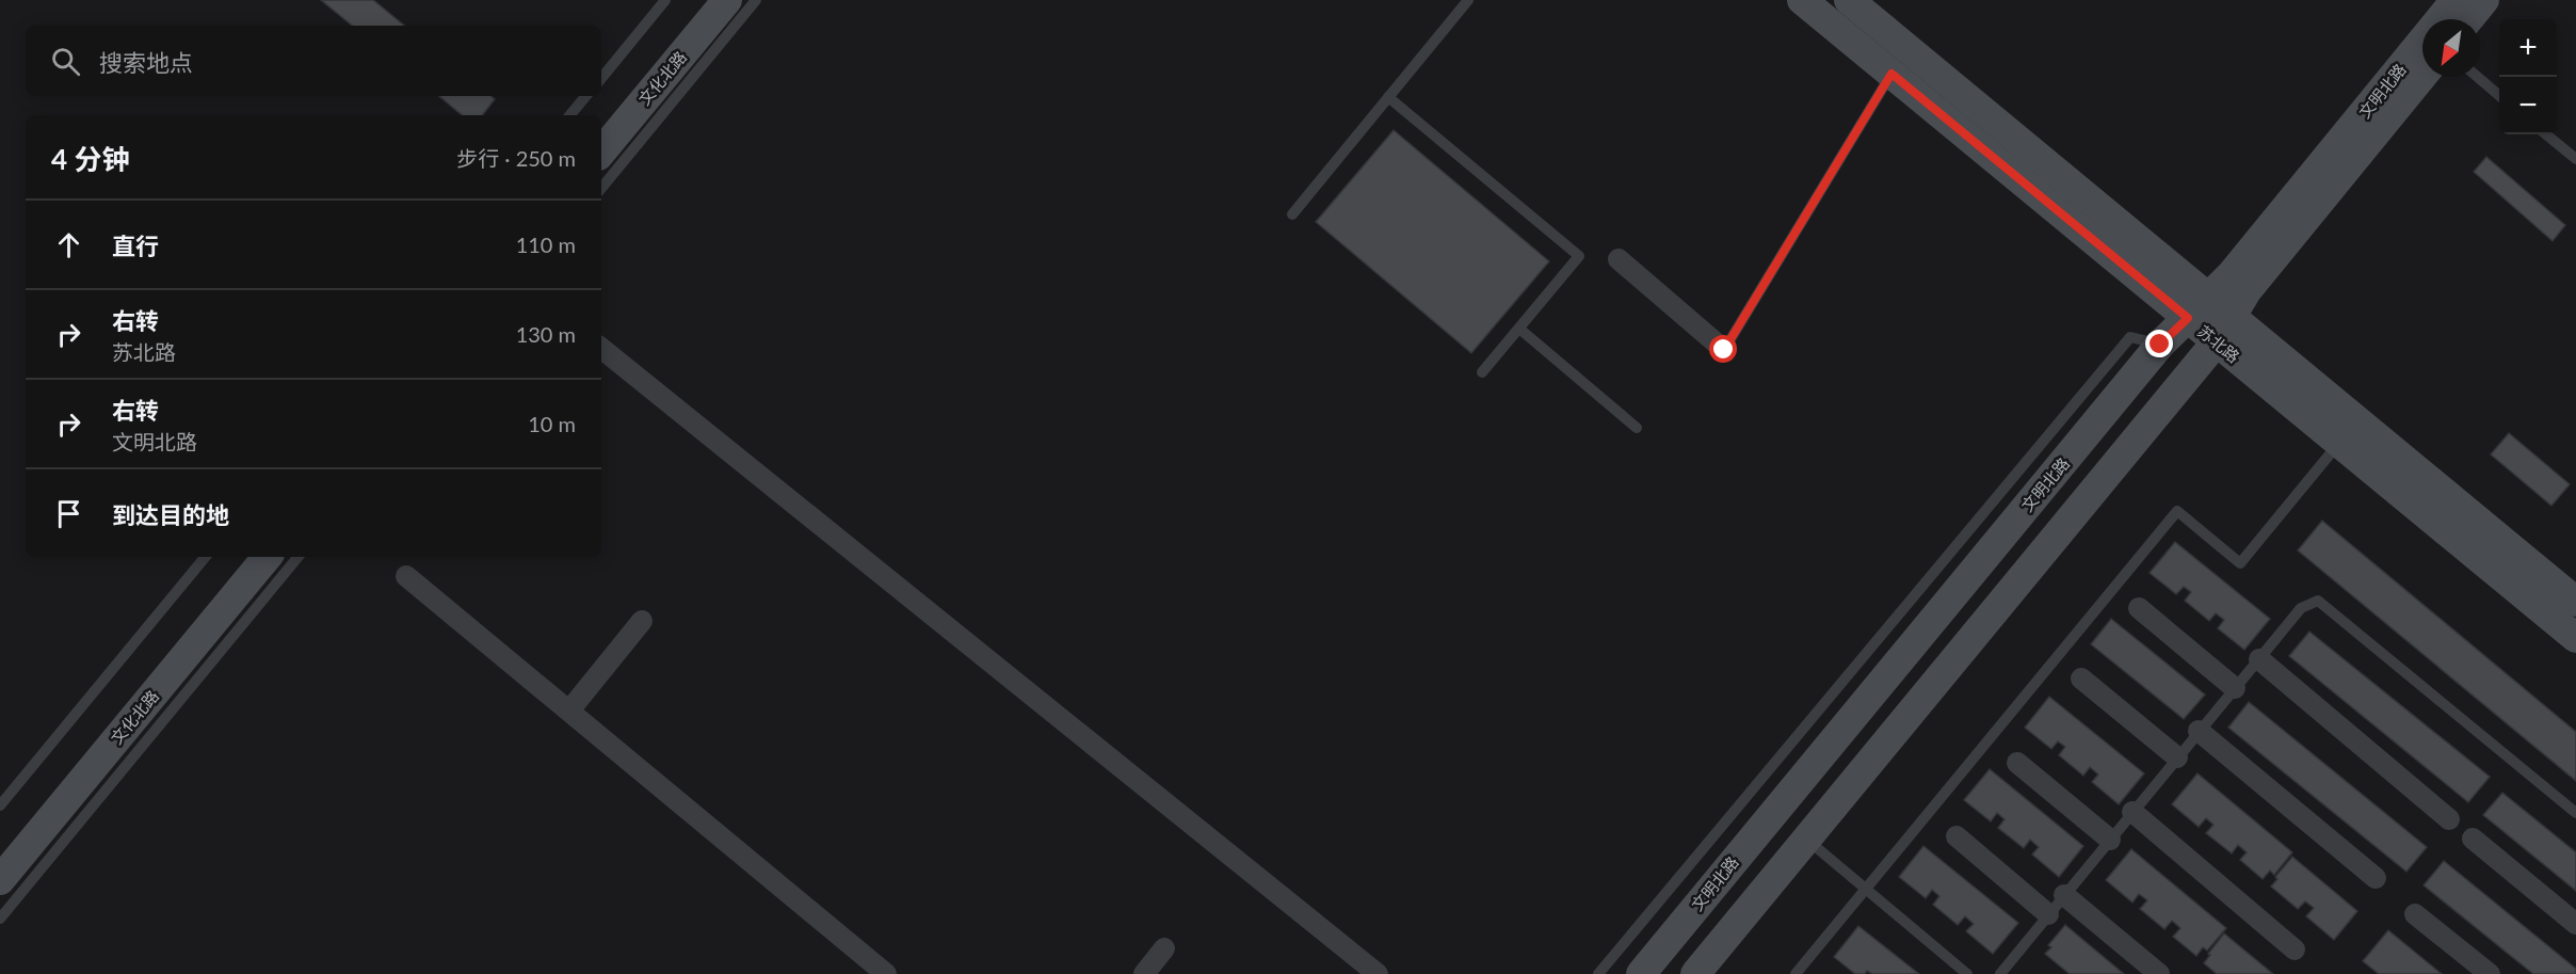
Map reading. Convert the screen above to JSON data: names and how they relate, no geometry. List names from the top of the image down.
{
  "streets": {
    "street": ["文化北路", "文明北路", "苏北路"]
  },
  "crossings": [
    ["文明北路", "苏北路"]
  ],
  "north": "bottom left",
  "page": {
    "map_buttons": ["+", "−"],
    "search": "搜索地点",
    "heading": ["4 分钟", "步行 · 250 m"],
    "list": [
      ["直行", "110 m"],
      ["右转", "苏北路", "130 m"],
      ["右转", "文明北路", "10 m"],
      "到达目的地"
    ]
  }
}
